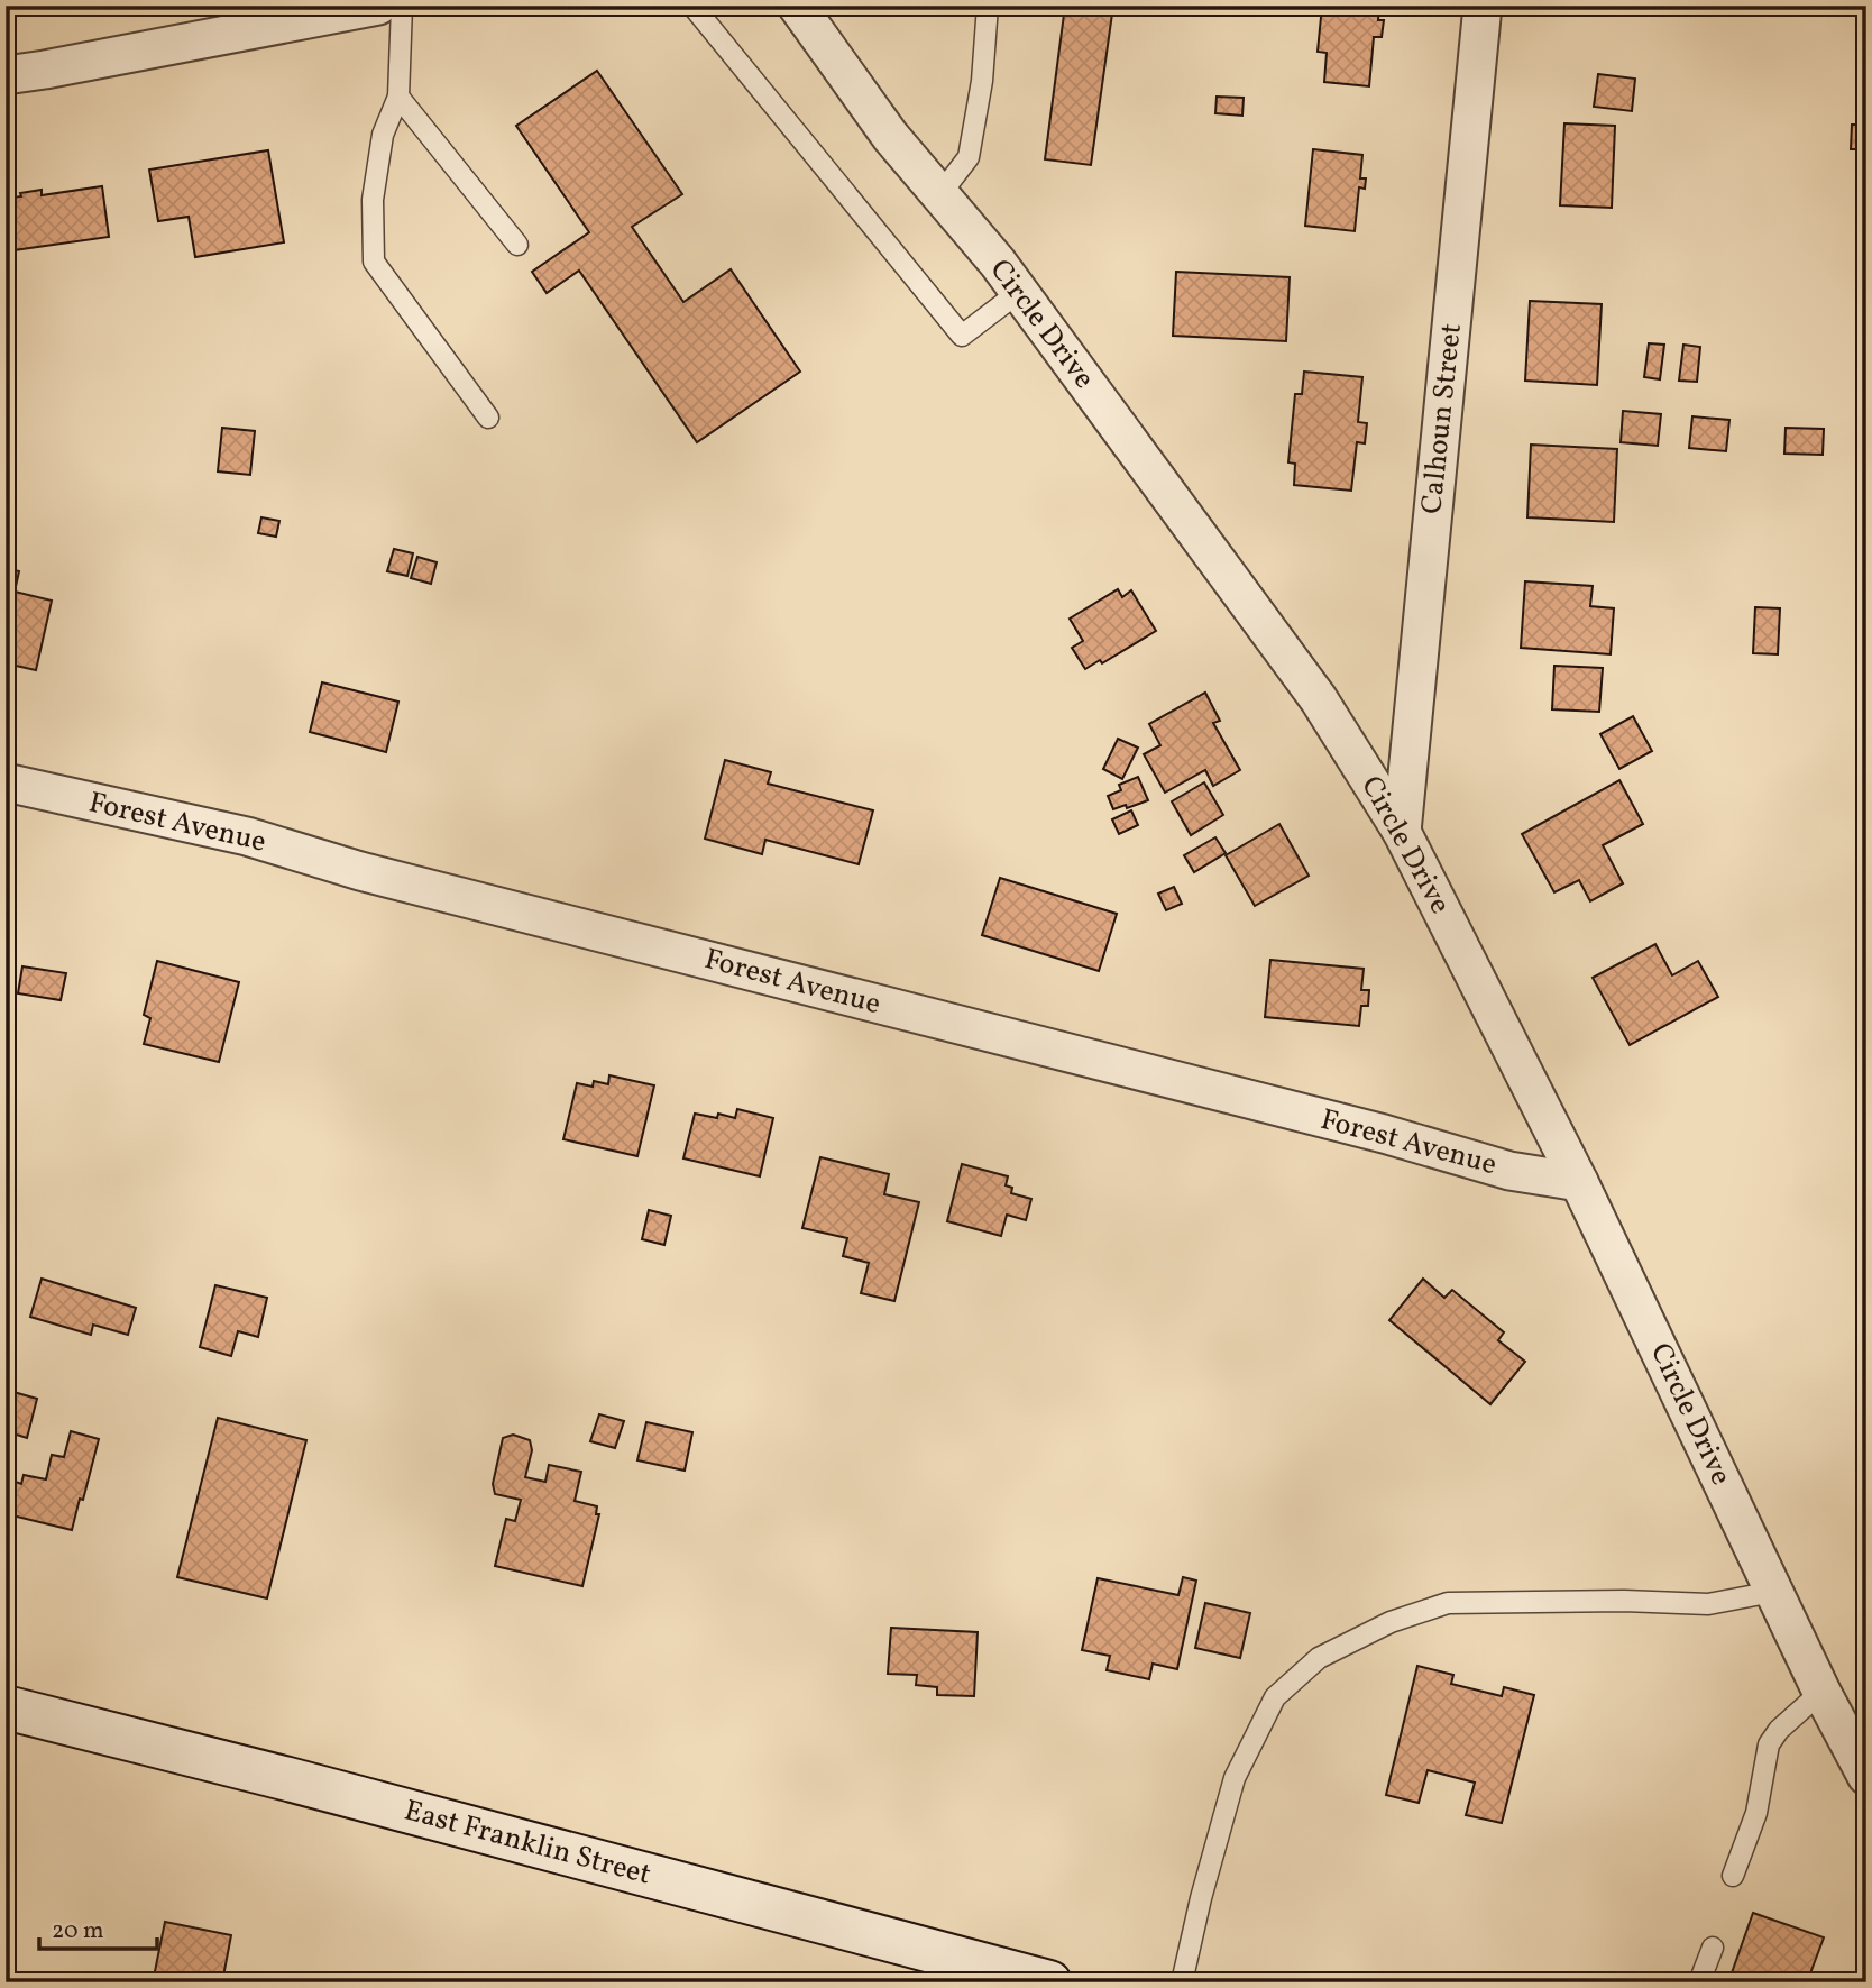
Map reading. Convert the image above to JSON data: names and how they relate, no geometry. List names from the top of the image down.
{
  "streets": {
    "main road": ["East Franklin Street"],
    "street": ["Circle Drive", "Calhoun Street", "Forest Avenue"]
  },
  "crossings": [
    ["Circle Drive", "Calhoun Street"],
    ["Circle Drive", "Forest Avenue"]
  ],
  "scale_bar": "20 m"
}
